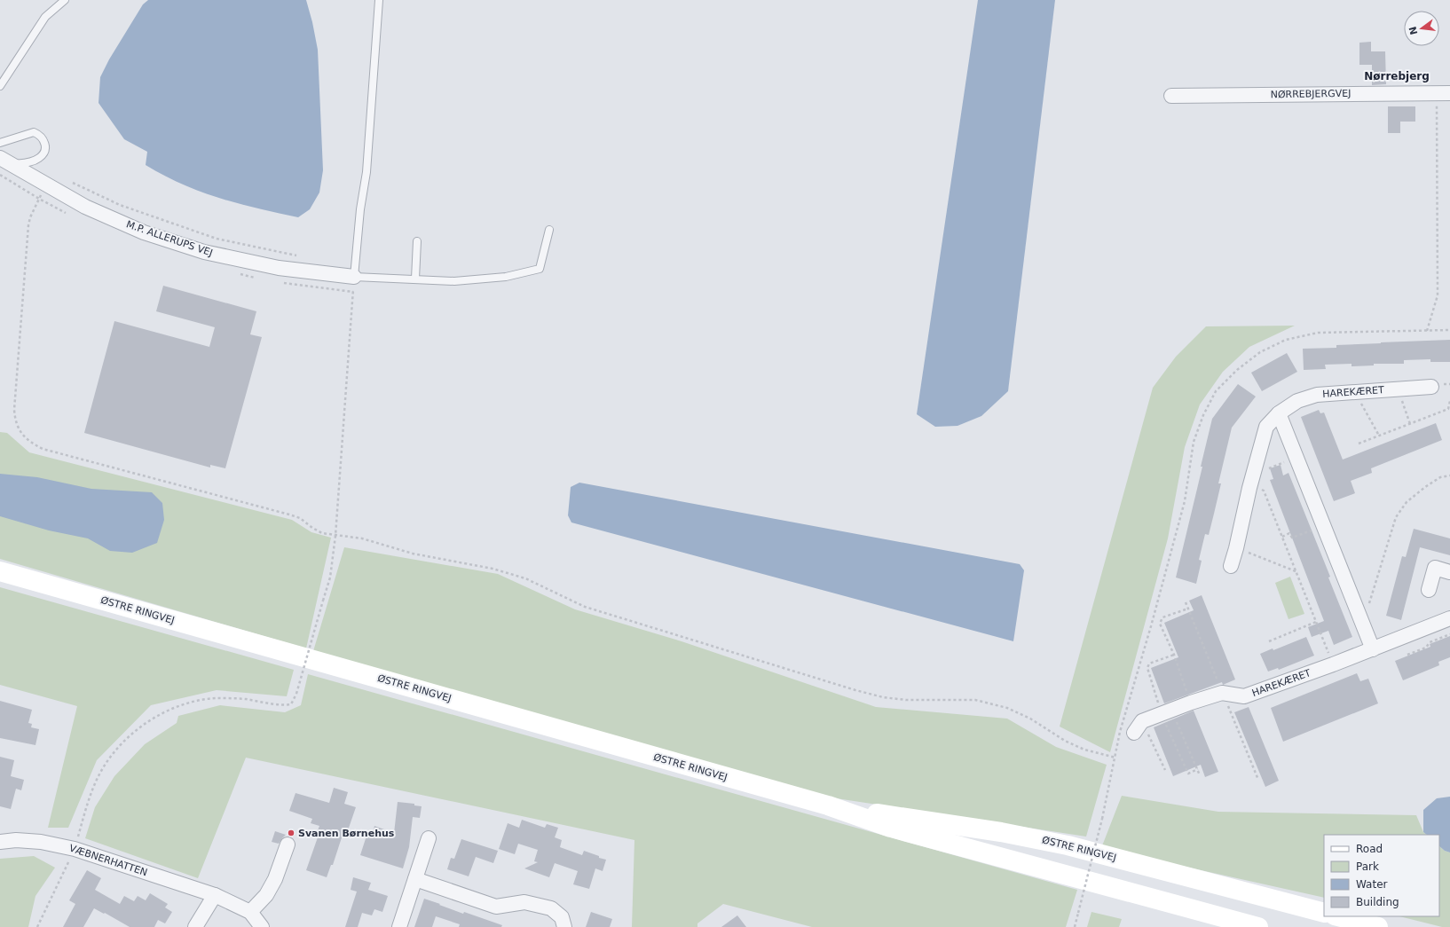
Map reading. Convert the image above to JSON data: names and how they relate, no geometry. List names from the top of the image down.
{
  "streets": {
    "main road": ["ØSTRE RINGVEJ"],
    "street": [
      "NØRREBJERGVEJ",
      "M.P. ALLERUPS VEJ",
      "HAREKÆRET",
      "VÆBNERHATTEN"
    ]
  },
  "districts": ["Nørrebjerg"],
  "places": ["Svanen Børnehus"],
  "legend": [
    "Road",
    "Park",
    "Water",
    "Building"
  ],
  "north": "left"
}
